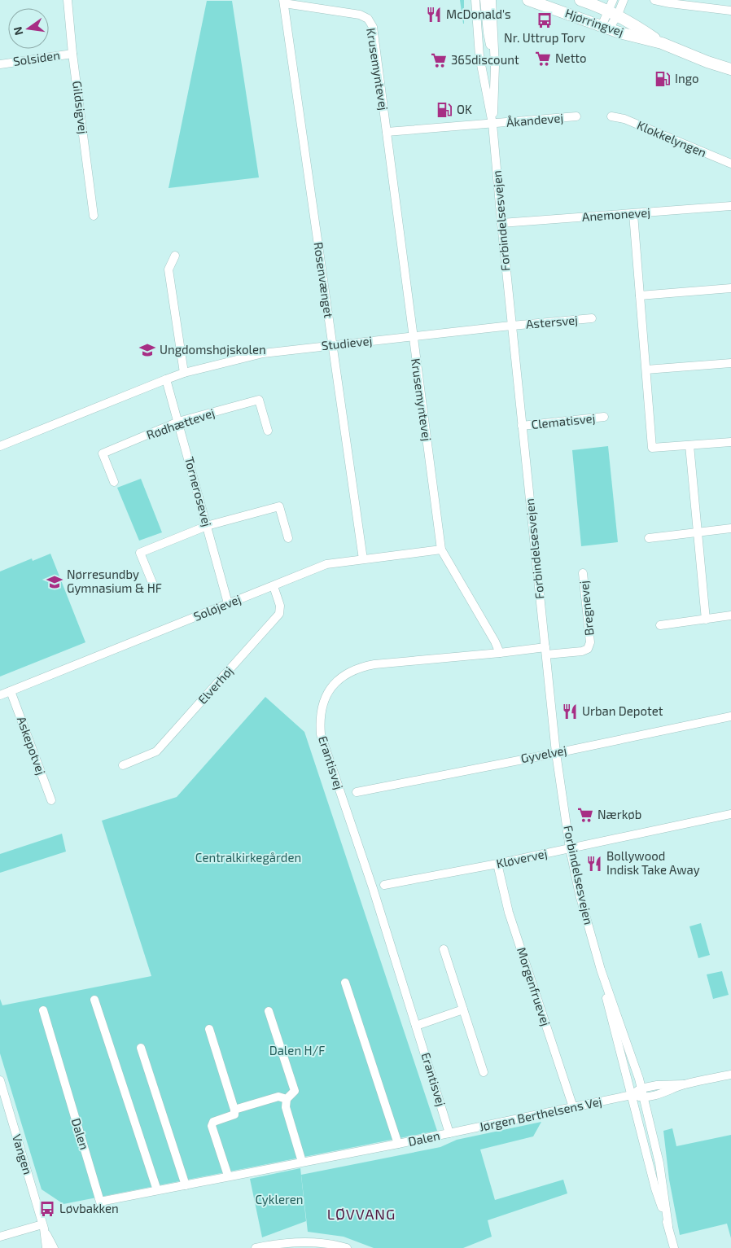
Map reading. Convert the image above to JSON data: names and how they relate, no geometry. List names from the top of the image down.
{
  "streets": {
    "main road": ["Hjørringvej"],
    "street": [
      "Solsiden",
      "Krusemyntevej",
      "Gildsigvej",
      "Åkandevej",
      "Klokkelyngen",
      "Anemonevej",
      "Forbindelsesvejen",
      "Rosenvænget",
      "Astersvej",
      "Studievej",
      "Clematisvej",
      "Rødhættevej",
      "Tornerosevej",
      "Soløjevej",
      "Bregnevej",
      "Elverhøj",
      "Askepotvej",
      "Gyvelvej",
      "Erantisvej",
      "Kløvervej",
      "Morgenfruevej",
      "Jørgen Berthelsens Vej",
      "Dalen",
      "Vangen"
    ]
  },
  "crossings": [
    ["Solsiden", "Gildsigvej"],
    ["Krusemyntevej", "Rosenvænget"],
    ["Krusemyntevej", "Studievej"],
    ["Krusemyntevej", "Soløjevej"],
    ["Krusemyntevej", "Erantisvej"],
    ["Åkandevej", "Forbindelsesvejen"],
    ["Anemonevej", "Forbindelsesvejen"],
    ["Forbindelsesvejen", "Astersvej"],
    ["Forbindelsesvejen", "Studievej"],
    ["Forbindelsesvejen", "Clematisvej"],
    ["Forbindelsesvejen", "Bregnevej"],
    ["Forbindelsesvejen", "Gyvelvej"],
    ["Forbindelsesvejen", "Erantisvej"],
    ["Forbindelsesvejen", "Kløvervej"],
    ["Forbindelsesvejen", "Jørgen Berthelsens Vej"],
    ["Rosenvænget", "Studievej"],
    ["Rosenvænget", "Soløjevej"],
    ["Astersvej", "Studievej"],
    ["Studievej", "Tornerosevej"],
    ["Rødhættevej", "Tornerosevej"],
    ["Tornerosevej", "Soløjevej"],
    ["Soløjevej", "Elverhøj"],
    ["Soløjevej", "Askepotvej"],
    ["Bregnevej", "Erantisvej"],
    ["Erantisvej", "Jørgen Berthelsens Vej"],
    ["Erantisvej", "Dalen"],
    ["Kløvervej", "Morgenfruevej"],
    ["Morgenfruevej", "Jørgen Berthelsens Vej"],
    ["Jørgen Berthelsens Vej", "Dalen"]
  ],
  "districts": ["LØVVANG"],
  "parks": ["Centralkirkegården", "Dalen H/F", "Cykleren"],
  "places": {
    "restaurant": ["McDonald's", "Urban Depotet", "Bollywood Indisk Take Away"],
    "bus stop": ["Nr. Uttrup Torv", "Løvbakken"],
    "supermarket": ["Netto", "365discount", "Nærkøb"],
    "fuel station": ["Ingo", "OK"],
    "school or university": ["Ungdomshøjskolen", "Nørresundby Gymnasium & HF"]
  },
  "north": "left"
}
